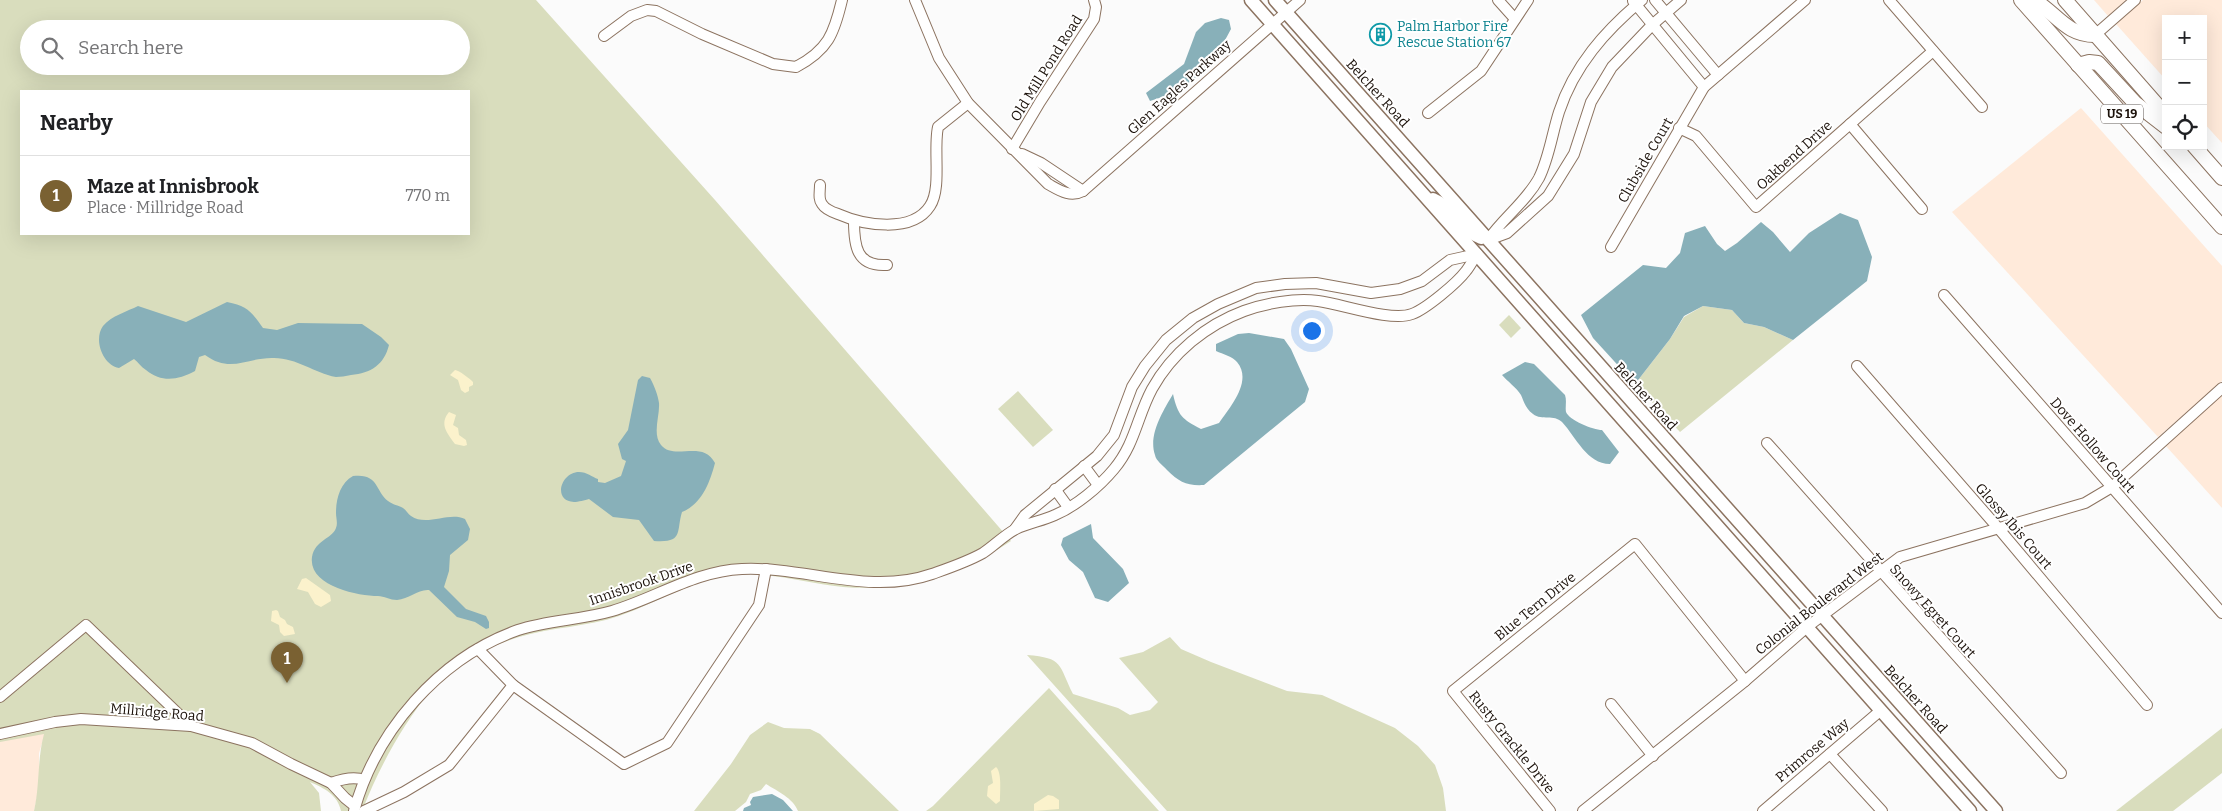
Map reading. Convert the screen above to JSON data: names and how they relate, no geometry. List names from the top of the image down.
{
  "streets": {
    "highway": ["US 19"],
    "main road": ["Belcher Road"],
    "street": [
      "Old Mill Pond Road",
      "Glen Eagles Parkway",
      "Oakbend Drive",
      "Clubside Court",
      "Dove Hollow Court",
      "Glossy Ibis Court",
      "Innisbrook Drive",
      "Colonial Boulevard West",
      "Blue Tern Drive",
      "Snowy Egret Court",
      "Millridge Road",
      "Rusty Grackle Drive",
      "Primrose Way"
    ]
  },
  "crossings": [
    ["Old Mill Pond Road", "Glen Eagles Parkway"],
    ["Glen Eagles Parkway", "Belcher Road"],
    ["Belcher Road", "Colonial Boulevard West"],
    ["Oakbend Drive", "Clubside Court"],
    ["Dove Hollow Court", "Colonial Boulevard West"],
    ["Glossy Ibis Court", "Colonial Boulevard West"],
    ["Innisbrook Drive", "Millridge Road"],
    ["Colonial Boulevard West", "Blue Tern Drive"],
    ["Colonial Boulevard West", "Snowy Egret Court"],
    ["Blue Tern Drive", "Rusty Grackle Drive"]
  ],
  "places": {
    "building": ["Palm Harbor Fire Rescue Station 67"]
  },
  "page": {
    "map_buttons": ["+", "−"],
    "search": "Search here",
    "heading": "Nearby",
    "list": [
      {
        "mark": "1",
        "name": "Maze at Innisbrook",
        "note": "Place · Millridge Road",
        "value": "770 m"
      }
    ],
    "pins": "1"
  }
}
